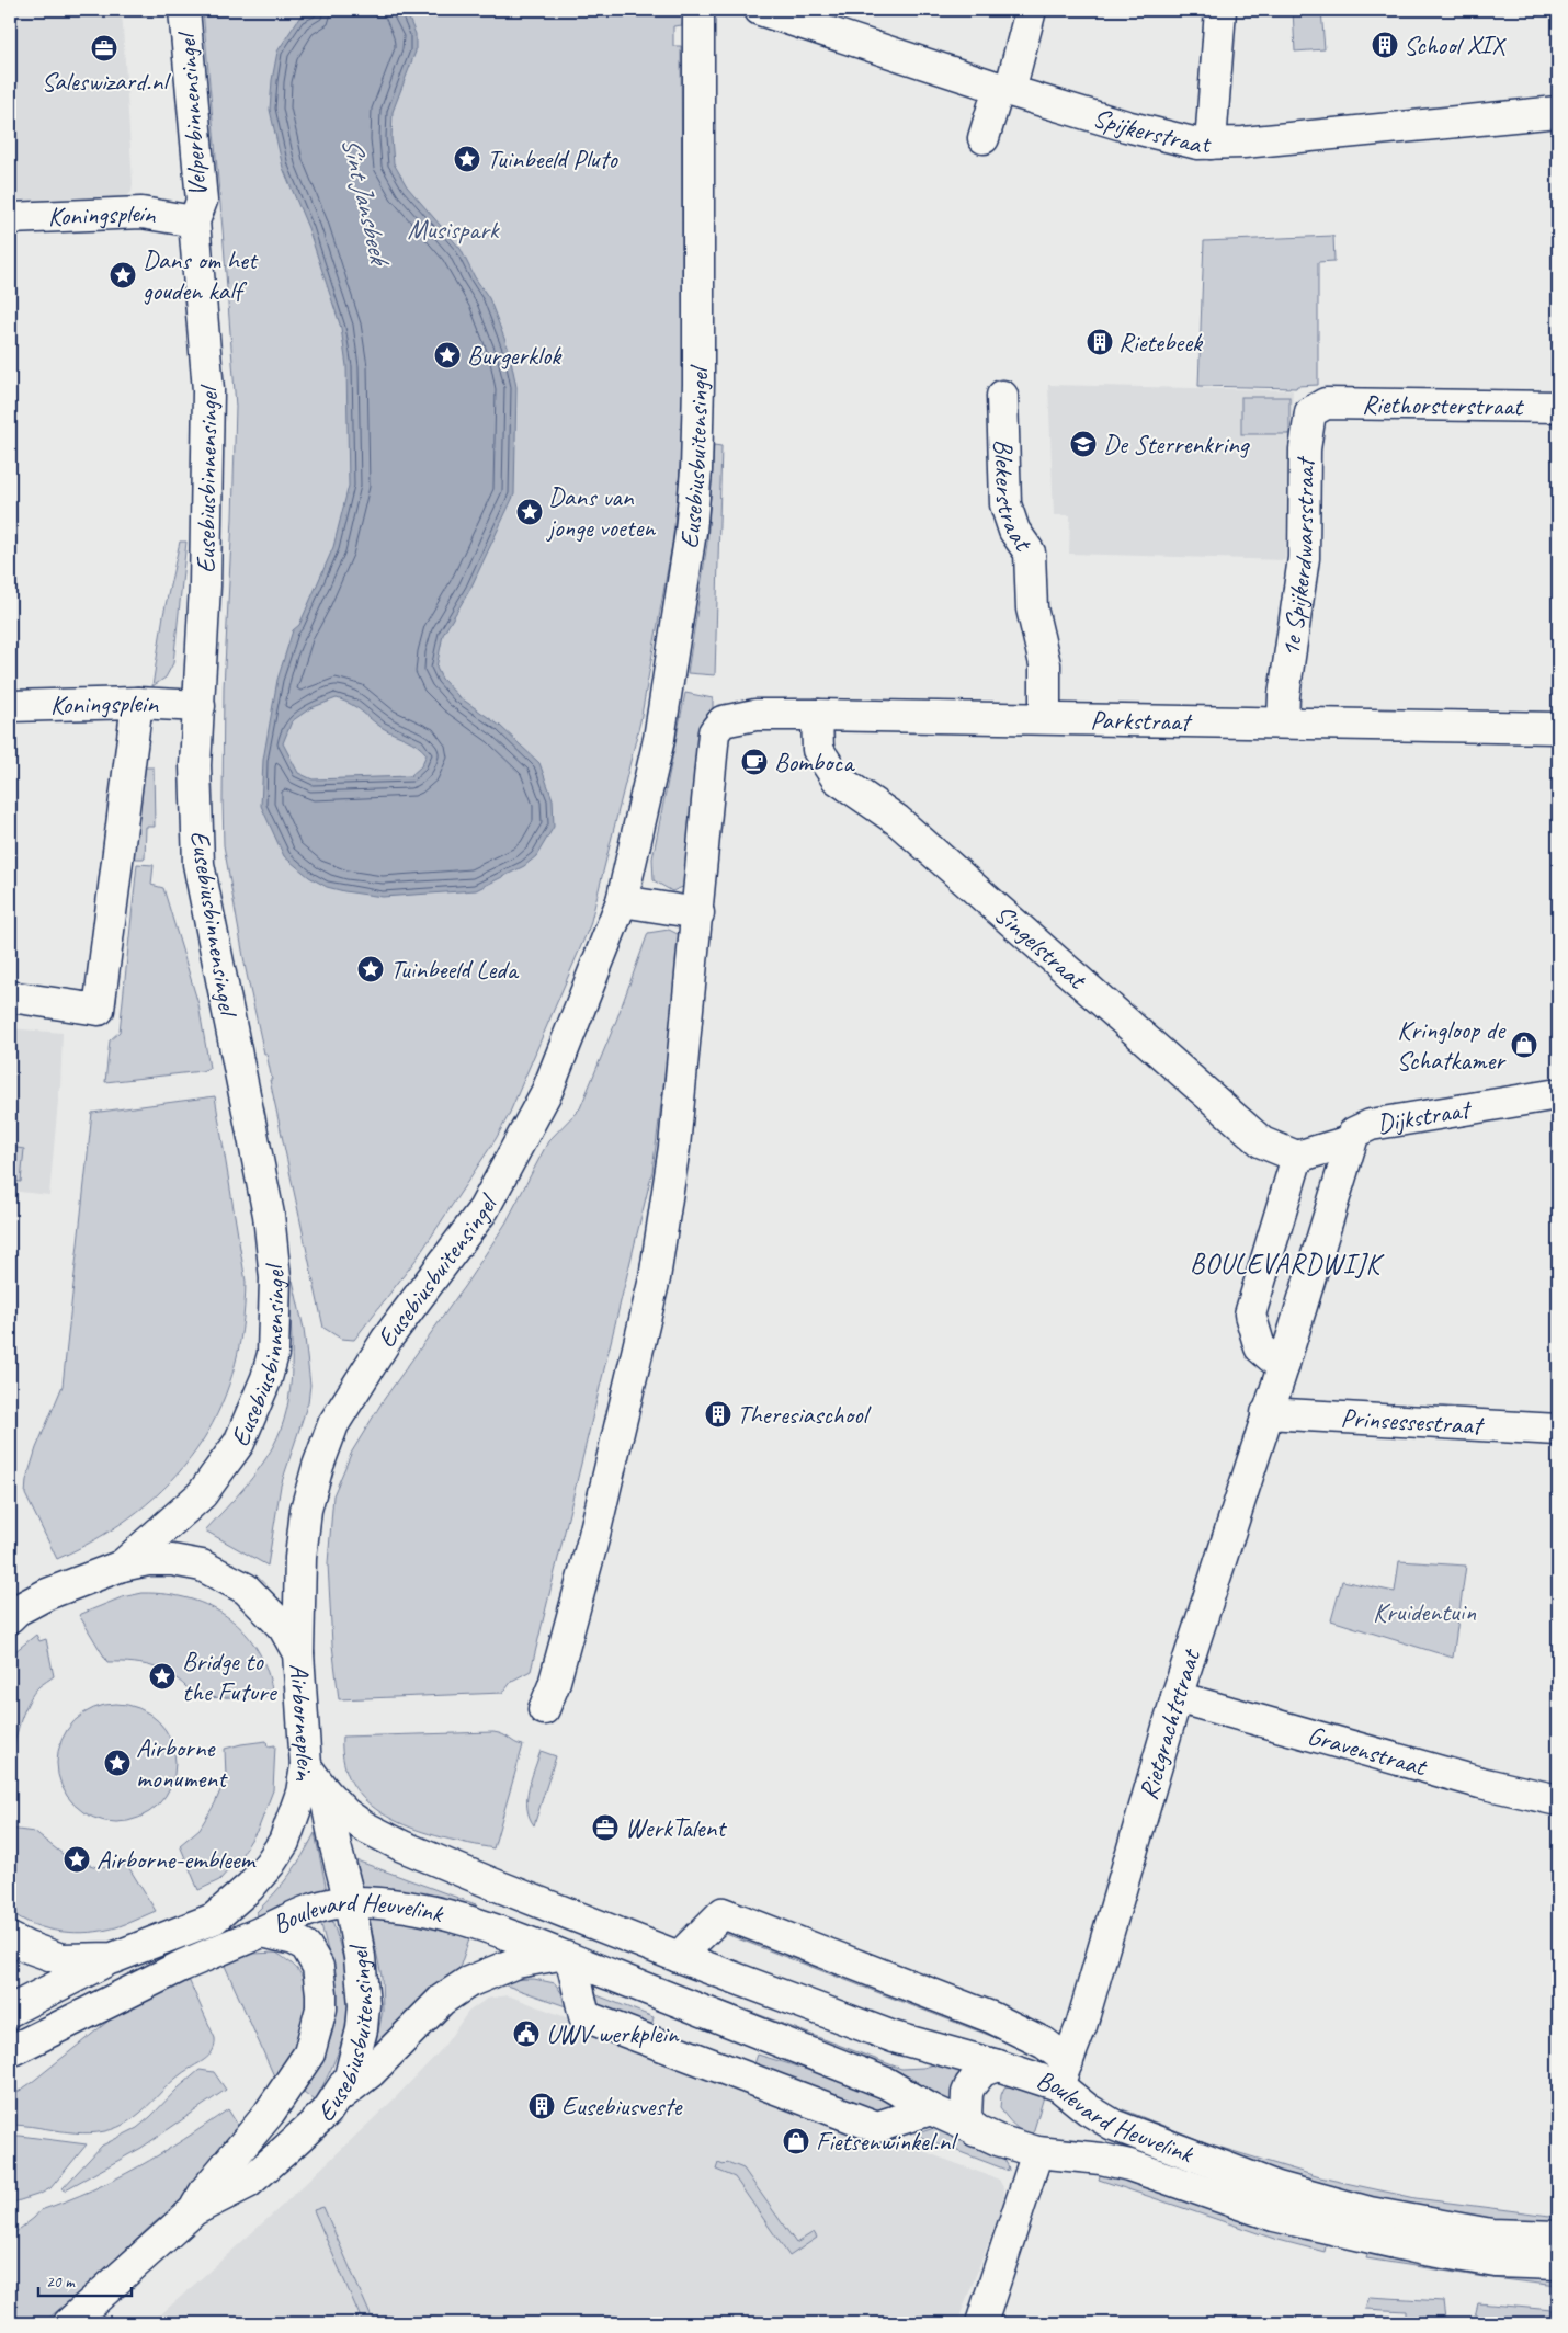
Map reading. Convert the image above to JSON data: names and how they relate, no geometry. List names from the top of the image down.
{
  "streets": {
    "street": [
      "Velperbinnensingel",
      "Spijkerstraat",
      "Koningsplein",
      "Riethorsterstraat",
      "Eusebiusbuitensingel",
      "Eusebiusbinnensingel",
      "Blekerstraat",
      "1e Spijkerdwarsstraat",
      "Parkstraat",
      "Singelstraat",
      "Dijkstraat",
      "Prinsessestraat",
      "Airborneplein",
      "Rietgrachtstraat",
      "Gravenstraat",
      "Boulevard Heuvelink"
    ]
  },
  "crossings": [
    ["Velperbinnensingel", "Koningsplein"],
    ["Velperbinnensingel", "Eusebiusbinnensingel"],
    ["Koningsplein", "Eusebiusbinnensingel"],
    ["Riethorsterstraat", "1e Spijkerdwarsstraat"],
    ["Eusebiusbuitensingel", "Airborneplein"],
    ["Eusebiusbuitensingel", "Boulevard Heuvelink"],
    ["Eusebiusbinnensingel", "Airborneplein"],
    ["Blekerstraat", "Parkstraat"],
    ["1e Spijkerdwarsstraat", "Parkstraat"],
    ["Parkstraat", "Singelstraat"],
    ["Singelstraat", "Dijkstraat"],
    ["Dijkstraat", "Rietgrachtstraat"],
    ["Prinsessestraat", "Rietgrachtstraat"],
    ["Airborneplein", "Boulevard Heuvelink"],
    ["Rietgrachtstraat", "Gravenstraat"],
    ["Rietgrachtstraat", "Boulevard Heuvelink"]
  ],
  "districts": ["BOULEVARDWIJK"],
  "water": ["Sint Jansbeek"],
  "parks": ["Musispark", "Kruidentuin"],
  "places": {
    "building": [
      "School XIX",
      "Rietebeek",
      "Theresiaschool",
      "Eusebiusveste"
    ],
    "office": ["Saleswizard.nl", "WerkTalent"],
    "place": [
      "Tuinbeeld Pluto",
      "Dans om het gouden kalf",
      "Burgerklok",
      "Dans van jonge voeten",
      "Tuinbeeld Leda",
      "Bridge to the Future",
      "Airborne monument",
      "Airborne-embleem"
    ],
    "school or university": ["De Sterrenkring"],
    "cafe": ["Bomboca"],
    "shop": ["Kringloop de Schatkamer", "Fietsenwinkel.nl"],
    "public building": ["UWV werkplein"]
  },
  "scale_bar": "20 m"
}
